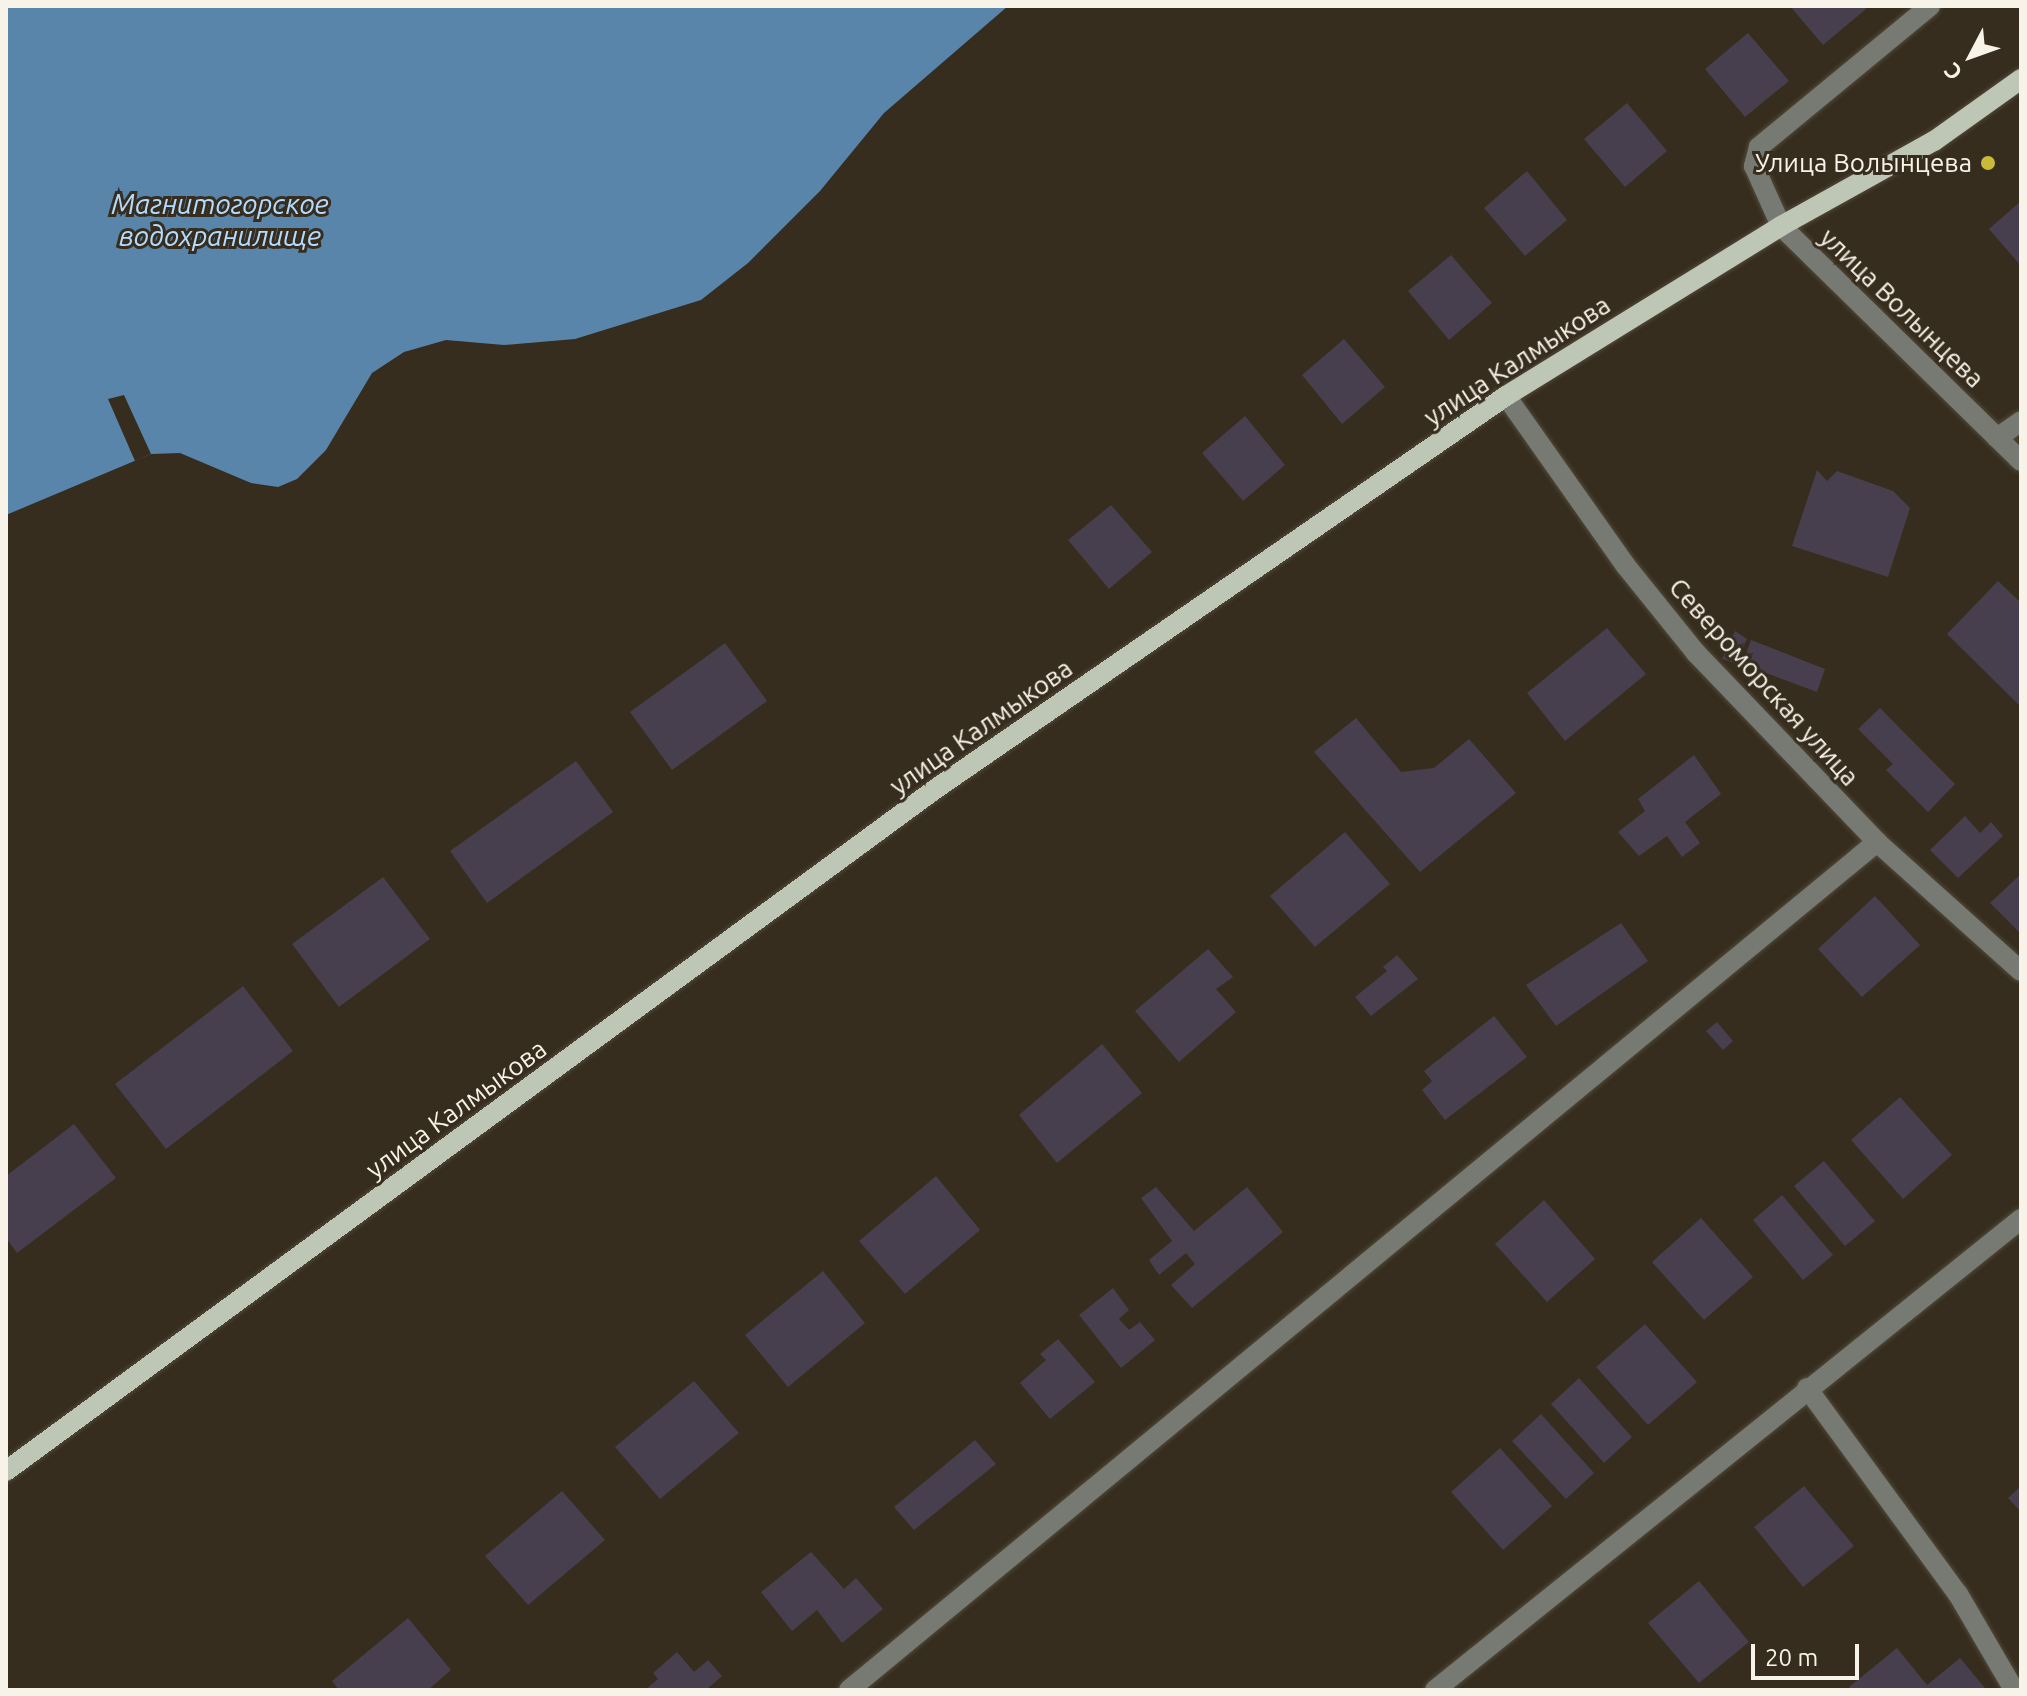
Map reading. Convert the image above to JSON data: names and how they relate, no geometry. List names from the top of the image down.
{
  "streets": {
    "main road": ["улица Калмыкова"],
    "street": ["улица Волынцева", "Североморская улица"]
  },
  "crossings": [
    ["улица Волынцева", "улица Калмыкова"],
    ["улица Калмыкова", "Североморская улица"]
  ],
  "water": ["Магнитогорское водохранилище"],
  "places": ["Улица Волынцева"],
  "scale_bar": "20 m",
  "north": "bottom left"
}
